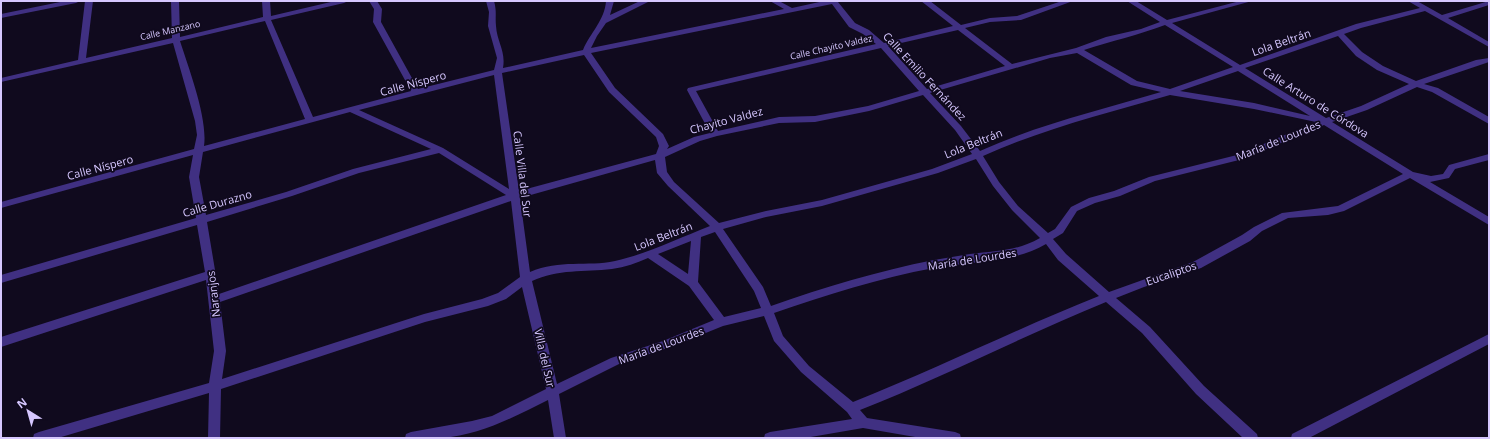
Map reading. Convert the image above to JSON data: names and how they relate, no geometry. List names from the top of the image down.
{
  "streets": {
    "street": [
      "Calle Manzano",
      "Lola Beltrán",
      "Calle Chayito Valdez",
      "Calle Emilio Fernández",
      "Calle Níspero",
      "Calle Arturo de Córdova",
      "Chayito Valdez",
      "María de Lourdes",
      "Calle Villa del Sur",
      "Calle Durazno",
      "Eucaliptos",
      "Naranjos",
      "Villa del Sur"
    ]
  },
  "crossings": [
    ["Calle Manzano", "Naranjos"],
    ["Lola Beltrán", "Calle Emilio Fernández"],
    ["Lola Beltrán", "Calle Arturo de Córdova"],
    ["Lola Beltrán", "Calle Villa del Sur"],
    ["Lola Beltrán", "Naranjos"],
    ["Lola Beltrán", "Villa del Sur"],
    ["Calle Chayito Valdez", "Calle Emilio Fernández"],
    ["Calle Chayito Valdez", "Chayito Valdez"],
    ["Calle Emilio Fernández", "Calle Níspero"],
    ["Calle Emilio Fernández", "Chayito Valdez"],
    ["Calle Emilio Fernández", "María de Lourdes"],
    ["Calle Emilio Fernández", "Eucaliptos"],
    ["Calle Níspero", "Calle Villa del Sur"],
    ["Calle Níspero", "Naranjos"],
    ["Calle Arturo de Córdova", "María de Lourdes"],
    ["Calle Arturo de Córdova", "Eucaliptos"],
    ["Chayito Valdez", "Calle Villa del Sur"],
    ["Chayito Valdez", "Naranjos"],
    ["María de Lourdes", "Villa del Sur"],
    ["Calle Villa del Sur", "Villa del Sur"],
    ["Calle Durazno", "Naranjos"]
  ],
  "north": "top left"
}
